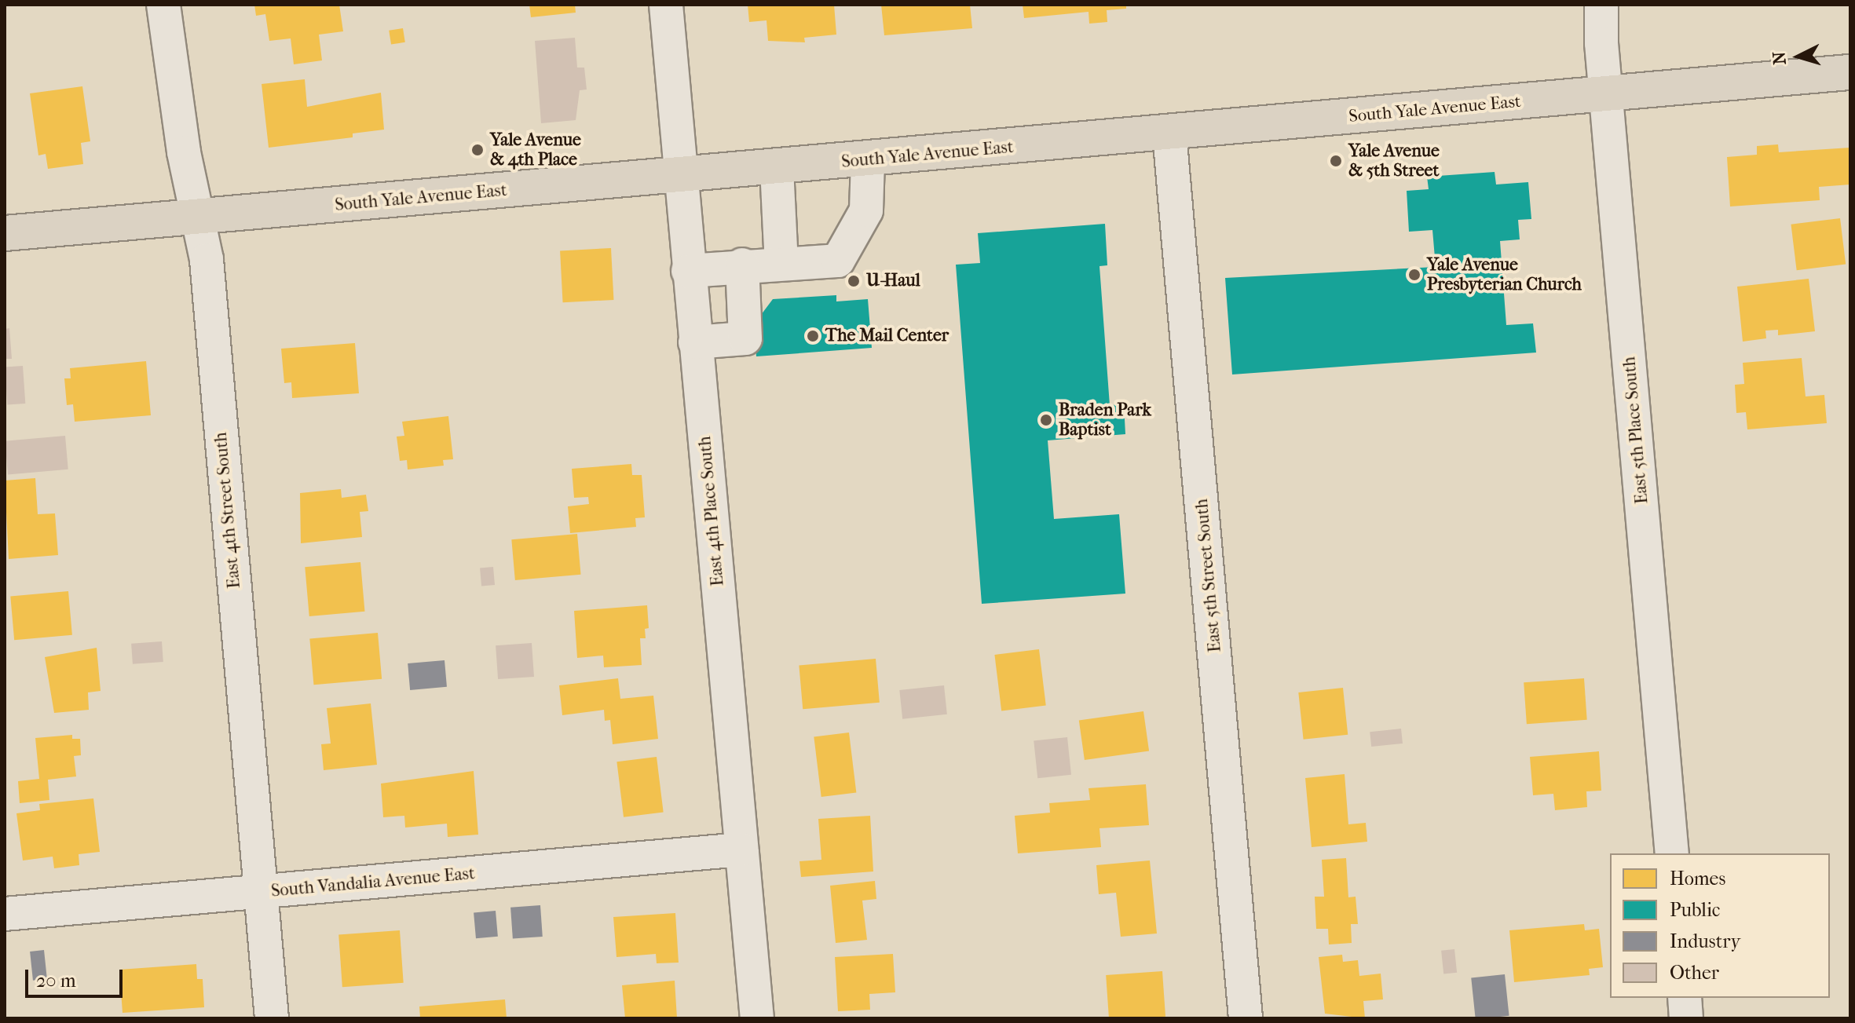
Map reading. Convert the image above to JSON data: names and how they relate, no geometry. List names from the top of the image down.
{
  "streets": {
    "main road": ["South Yale Avenue East"],
    "street": [
      "East 5th Place South",
      "East 4th Street South",
      "East 4th Place South",
      "East 5th Street South",
      "South Vandalia Avenue East"
    ]
  },
  "crossings": [
    ["South Yale Avenue East", "East 5th Place South"],
    ["South Yale Avenue East", "East 4th Street South"],
    ["South Yale Avenue East", "East 4th Place South"],
    ["South Yale Avenue East", "East 5th Street South"],
    ["East 4th Street South", "South Vandalia Avenue East"],
    ["East 4th Place South", "South Vandalia Avenue East"]
  ],
  "places": [
    "Yale Avenue & 4th Place",
    "Yale Avenue & 5th Street",
    "Yale Avenue Presbyterian Church",
    "U-Haul",
    "The Mail Center",
    "Braden Park Baptist"
  ],
  "legend": [
    "Homes",
    "Public",
    "Industry",
    "Other"
  ],
  "scale_bar": "20 m",
  "north": "left"
}
